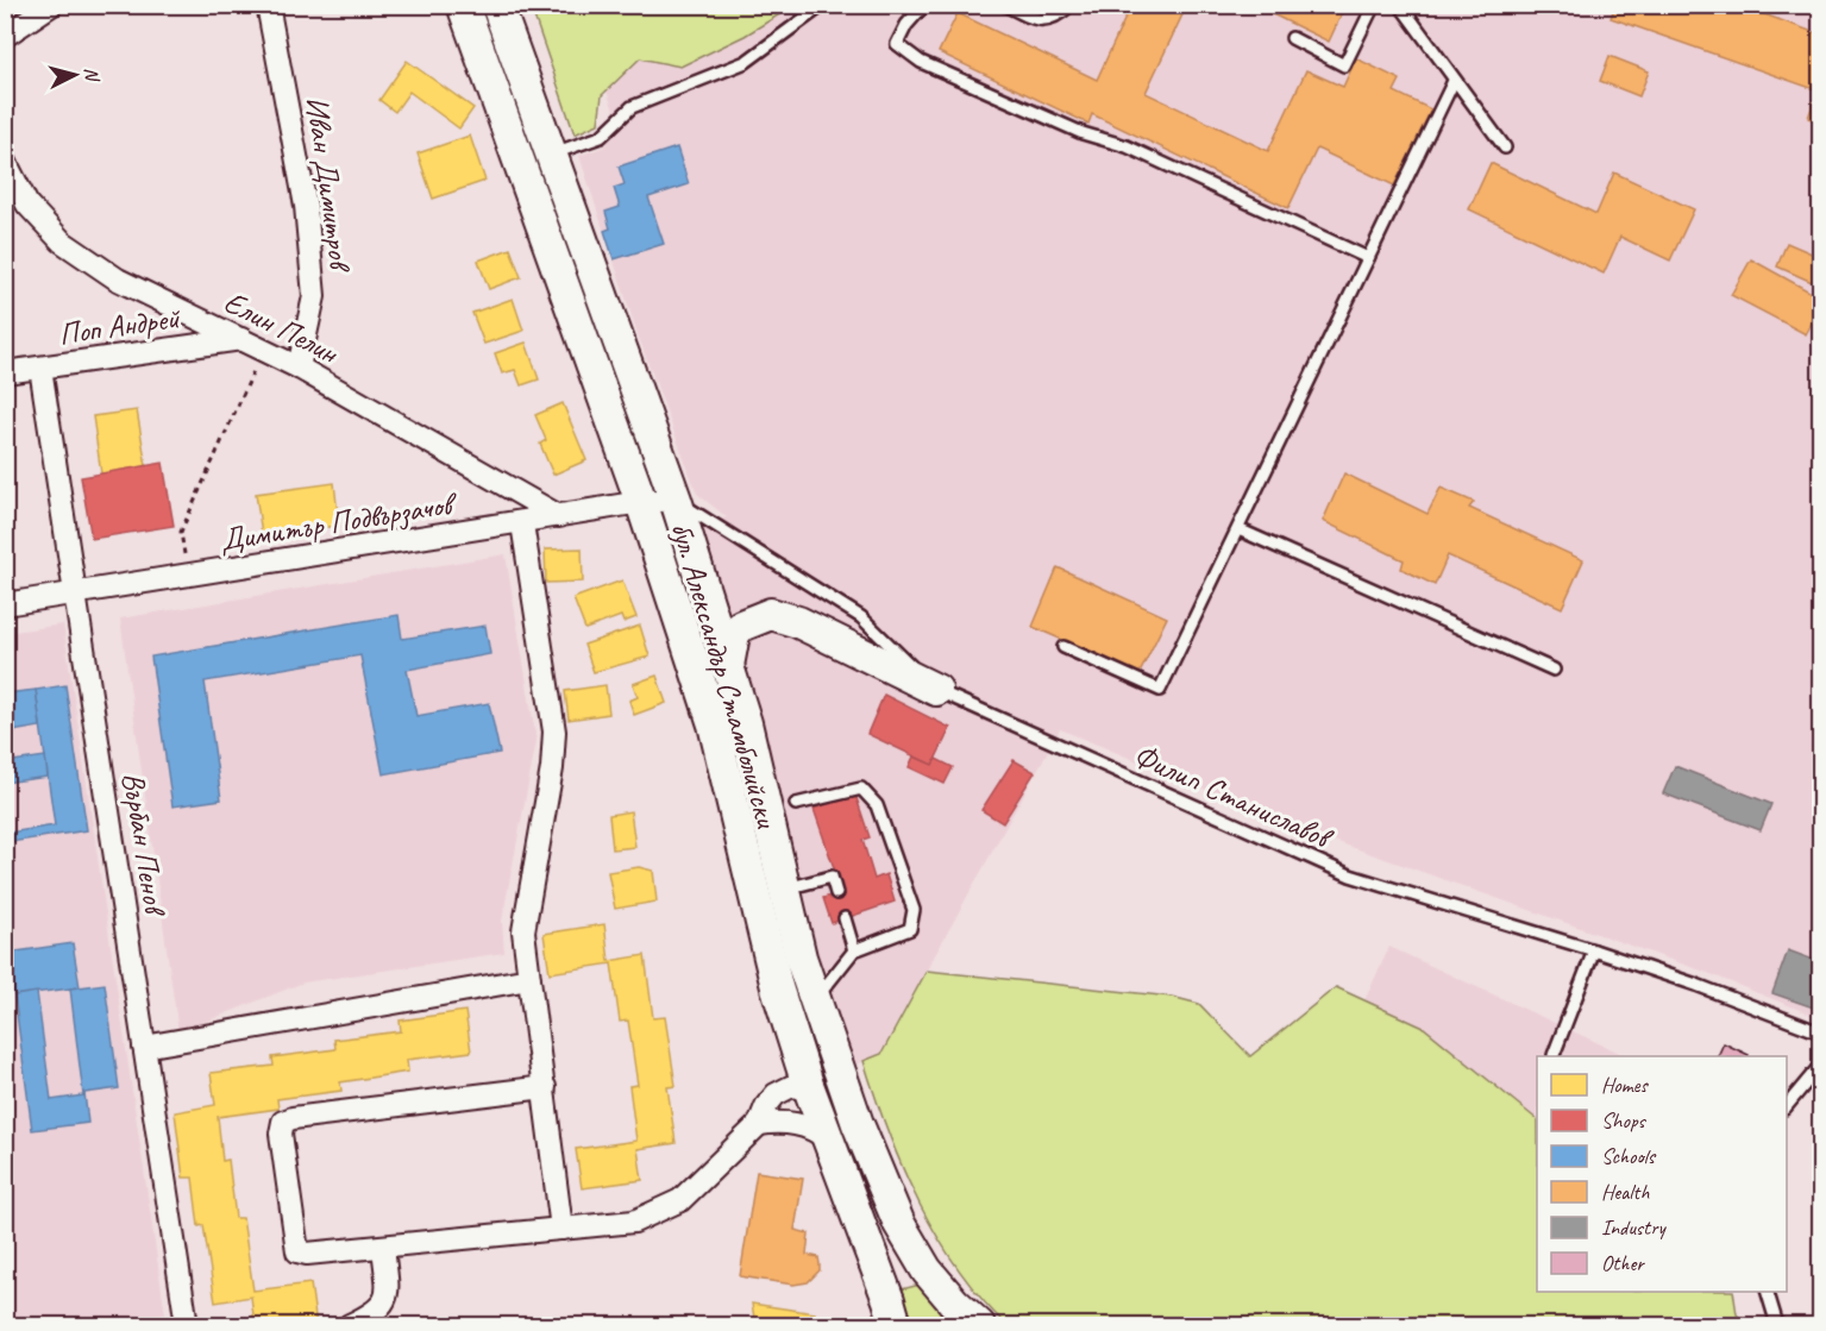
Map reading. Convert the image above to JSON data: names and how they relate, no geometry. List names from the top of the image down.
{
  "streets": {
    "main road": ["бул. Александър Стамболийски"],
    "street": [
      "Иван Димитров",
      "Поп Андрей",
      "Елин Пелин",
      "Димитър Подвързачов",
      "Върбан Пенов"
    ],
    "lane": ["Филип Станиславов"]
  },
  "crossings": [
    ["Иван Димитров", "Елин Пелин"],
    ["Поп Андрей", "Елин Пелин"],
    ["Поп Андрей", "Върбан Пенов"],
    ["Елин Пелин", "Димитър Подвързачов"],
    ["Димитър Подвързачов", "бул. Александър Стамболийски"],
    ["Димитър Подвързачов", "Филип Станиславов"],
    ["Димитър Подвързачов", "Върбан Пенов"],
    ["бул. Александър Стамболийски", "Филип Станиславов"]
  ],
  "legend": [
    "Homes",
    "Shops",
    "Schools",
    "Health",
    "Industry",
    "Other"
  ],
  "north": "right"
}
